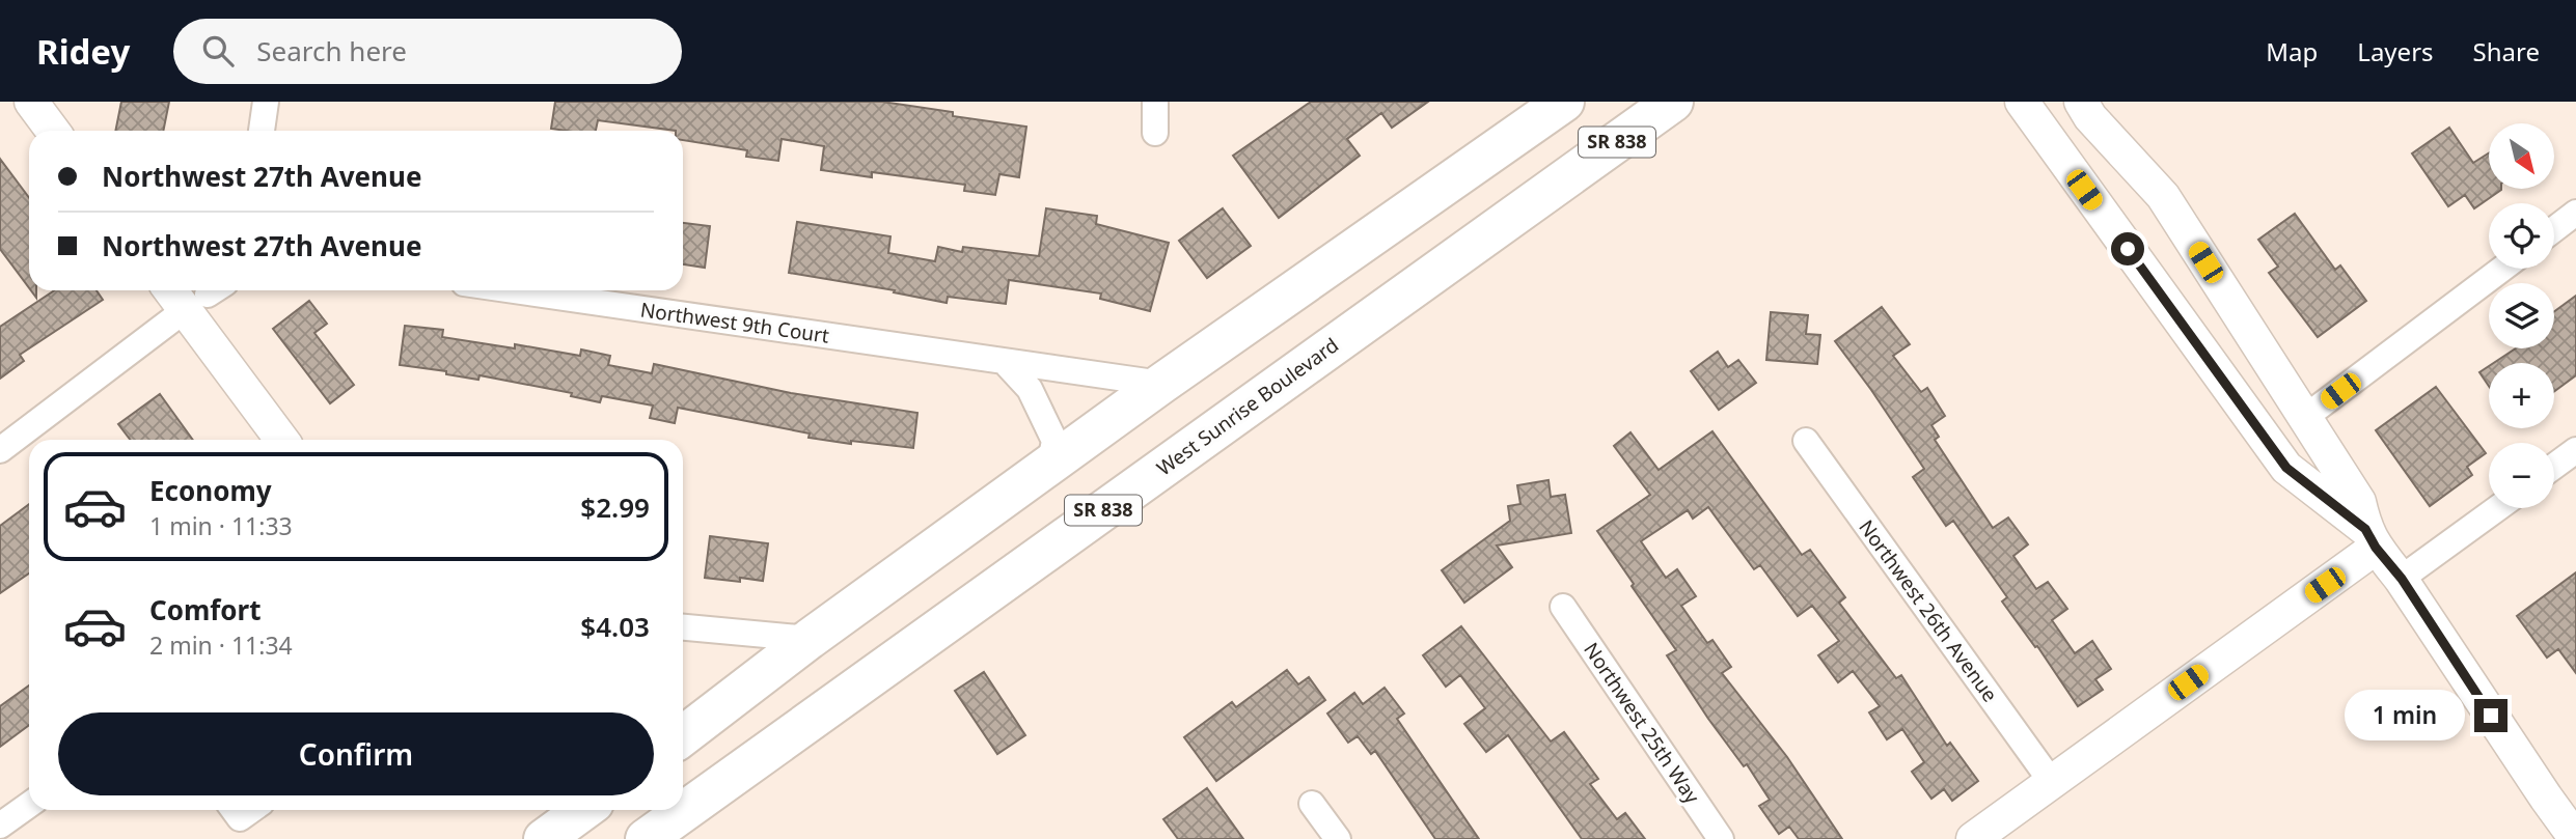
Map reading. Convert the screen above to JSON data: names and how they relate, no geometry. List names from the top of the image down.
{
  "streets": {
    "main road": ["SR 838", "West Sunrise Boulevard"],
    "street": ["Northwest 9th Court", "Northwest 26th Avenue", "Northwest 25th Way"]
  },
  "crossings": [
    ["SR 838", "Northwest 9th Court"]
  ],
  "north": "bottom right",
  "page": {
    "header": "Ridey",
    "search": "Search here",
    "nav": ["Map", "Layers", "Share"],
    "map_buttons": ["+", "−"],
    "banner": ["Northwest 27th Avenue", "Northwest 27th Avenue"],
    "list": [
      {
        "name": "Economy",
        "note": "1 min · 11:33",
        "value": "$2.99"
      },
      {
        "name": "Comfort",
        "note": "2 min · 11:34",
        "value": "$4.03"
      }
    ],
    "bubble": "1 min",
    "buttons": "Confirm"
  }
}
